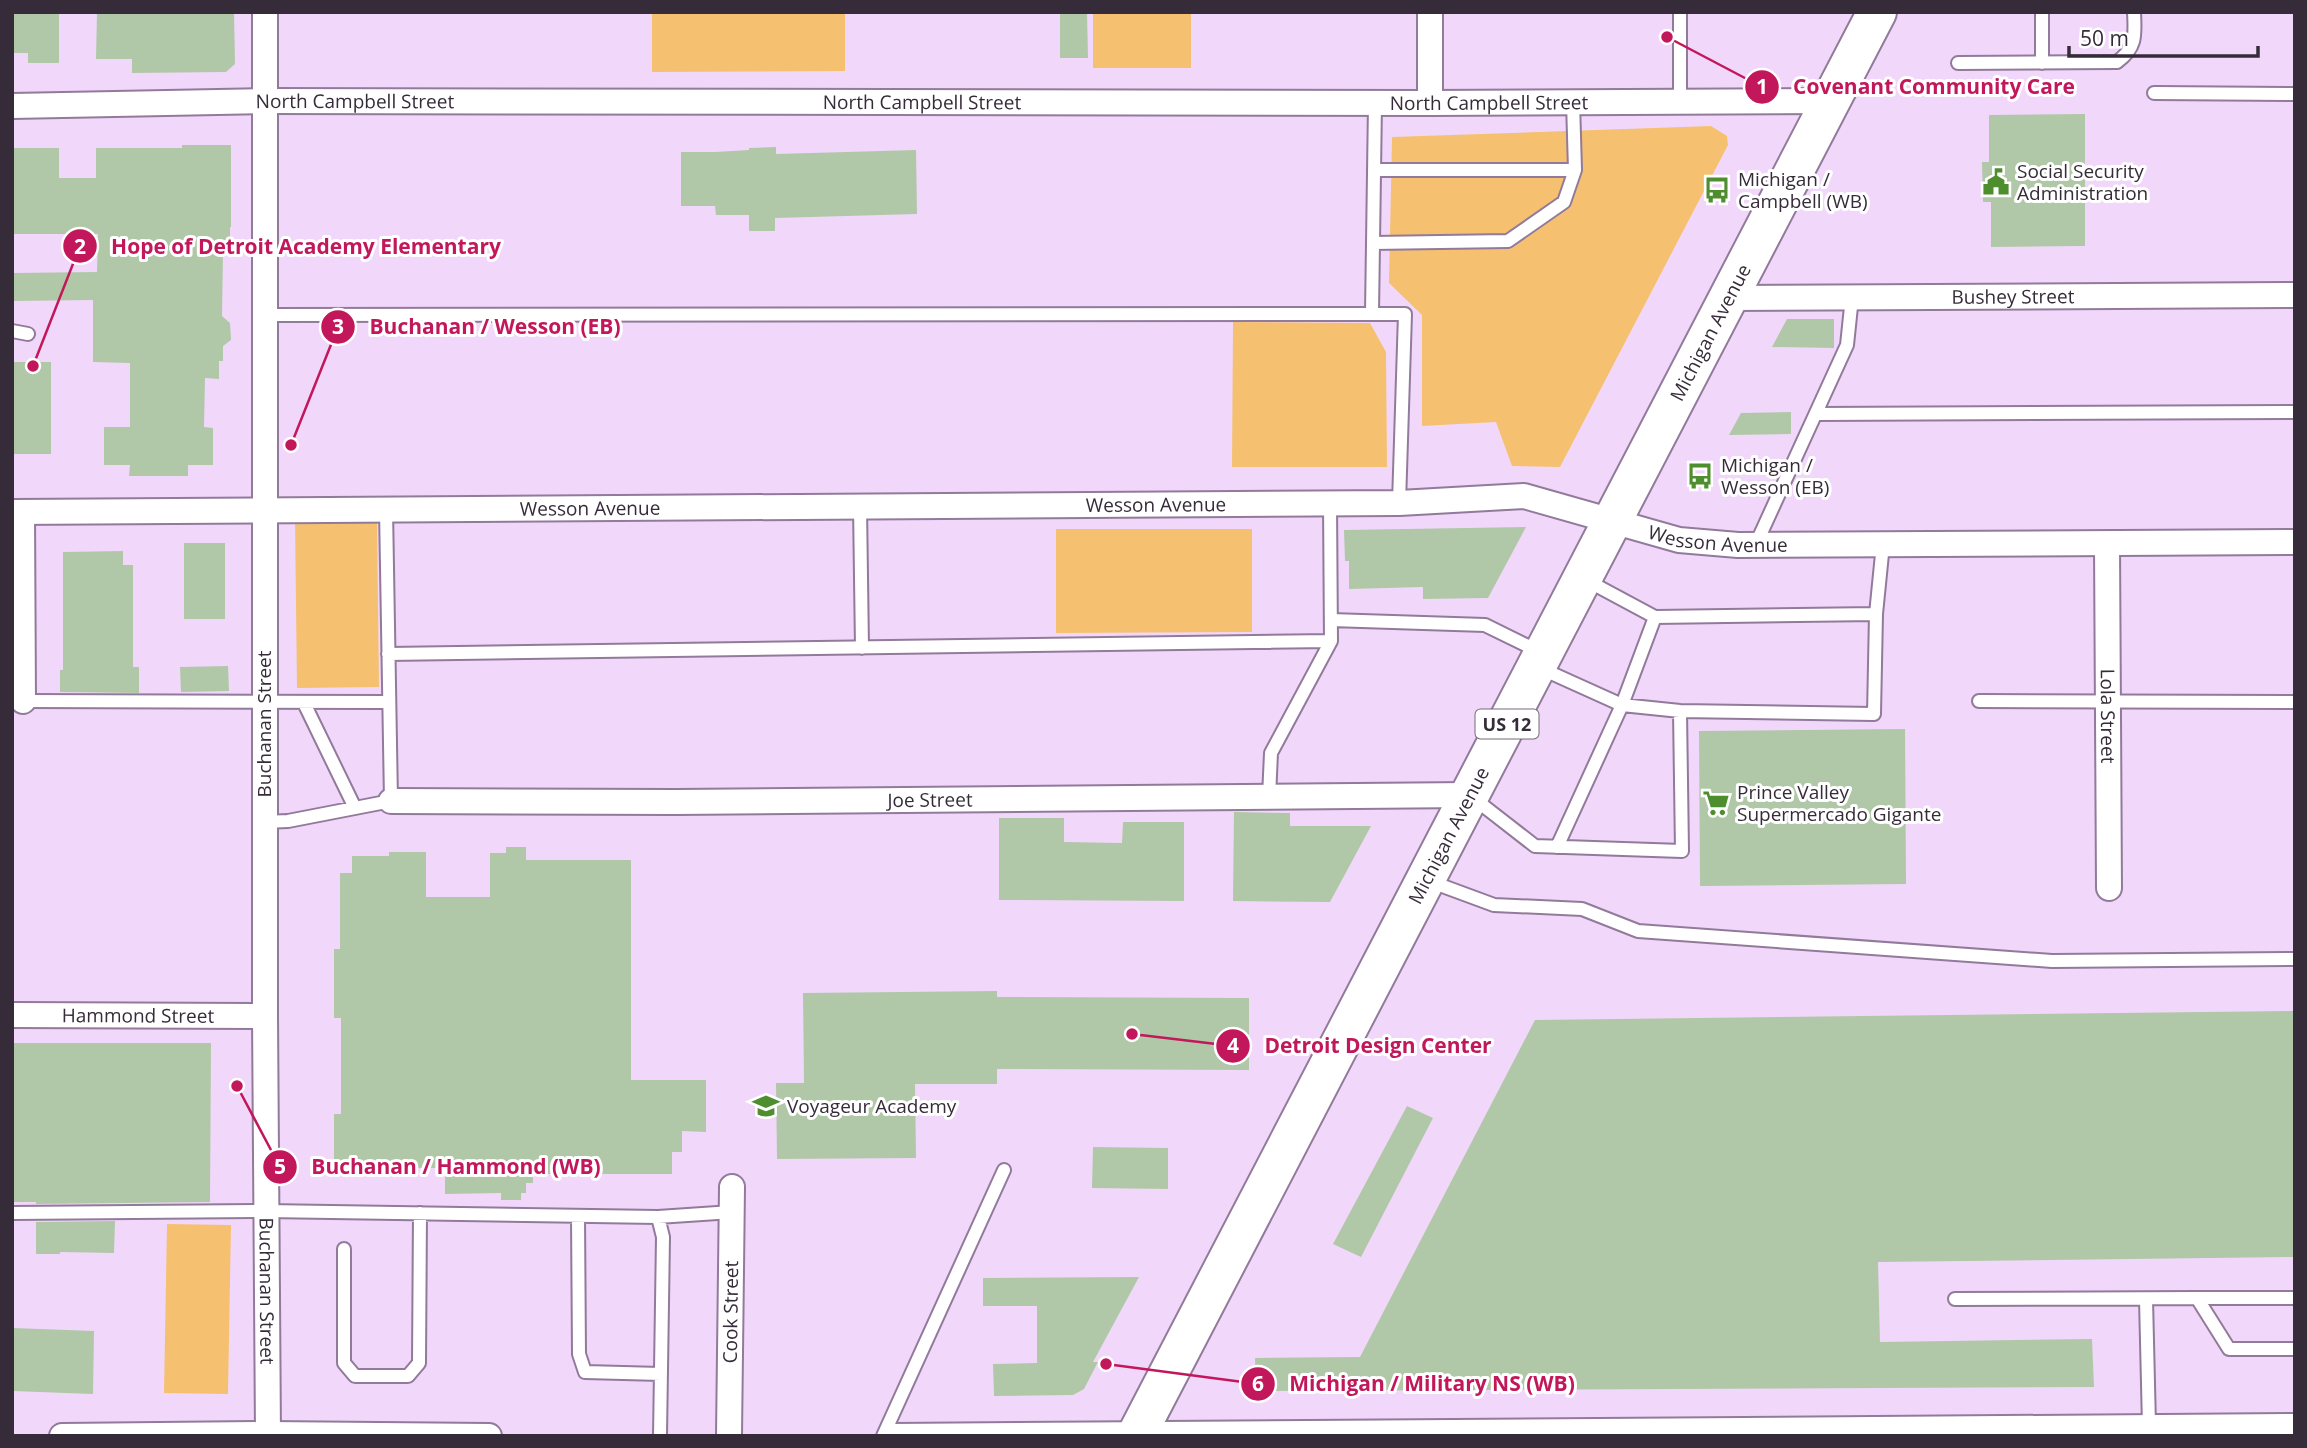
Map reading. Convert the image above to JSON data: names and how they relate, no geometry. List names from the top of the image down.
{
  "streets": {
    "main road": ["Michigan Avenue", "US 12"],
    "street": [
      "North Campbell Street",
      "Bushey Street",
      "Wesson Avenue",
      "Lola Street",
      "Buchanan Street",
      "Joe Street",
      "Hammond Street",
      "Cook Street"
    ]
  },
  "crossings": [
    ["North Campbell Street", "Michigan Avenue"],
    ["North Campbell Street", "Buchanan Street"],
    ["Bushey Street", "Michigan Avenue"],
    ["Michigan Avenue", "Wesson Avenue"],
    ["Michigan Avenue", "Joe Street"],
    ["Wesson Avenue", "Lola Street"],
    ["Wesson Avenue", "Buchanan Street"],
    ["Buchanan Street", "Hammond Street"]
  ],
  "places": {
    "other": [
      "Covenant Community Care",
      "Hope of Detroit Academy Elementary",
      "Buchanan / Wesson (EB)",
      "Detroit Design Center",
      "Buchanan / Hammond (WB)",
      "Michigan / Military NS (WB)"
    ],
    "public building": ["Social Security Administration"],
    "bus stop": ["Michigan / Campbell (WB)", "Michigan / Wesson (EB)"],
    "supermarket": ["Prince Valley Supermercado Gigante"],
    "school or university": ["Voyageur Academy"]
  },
  "scale_bar": "50 m"
}
